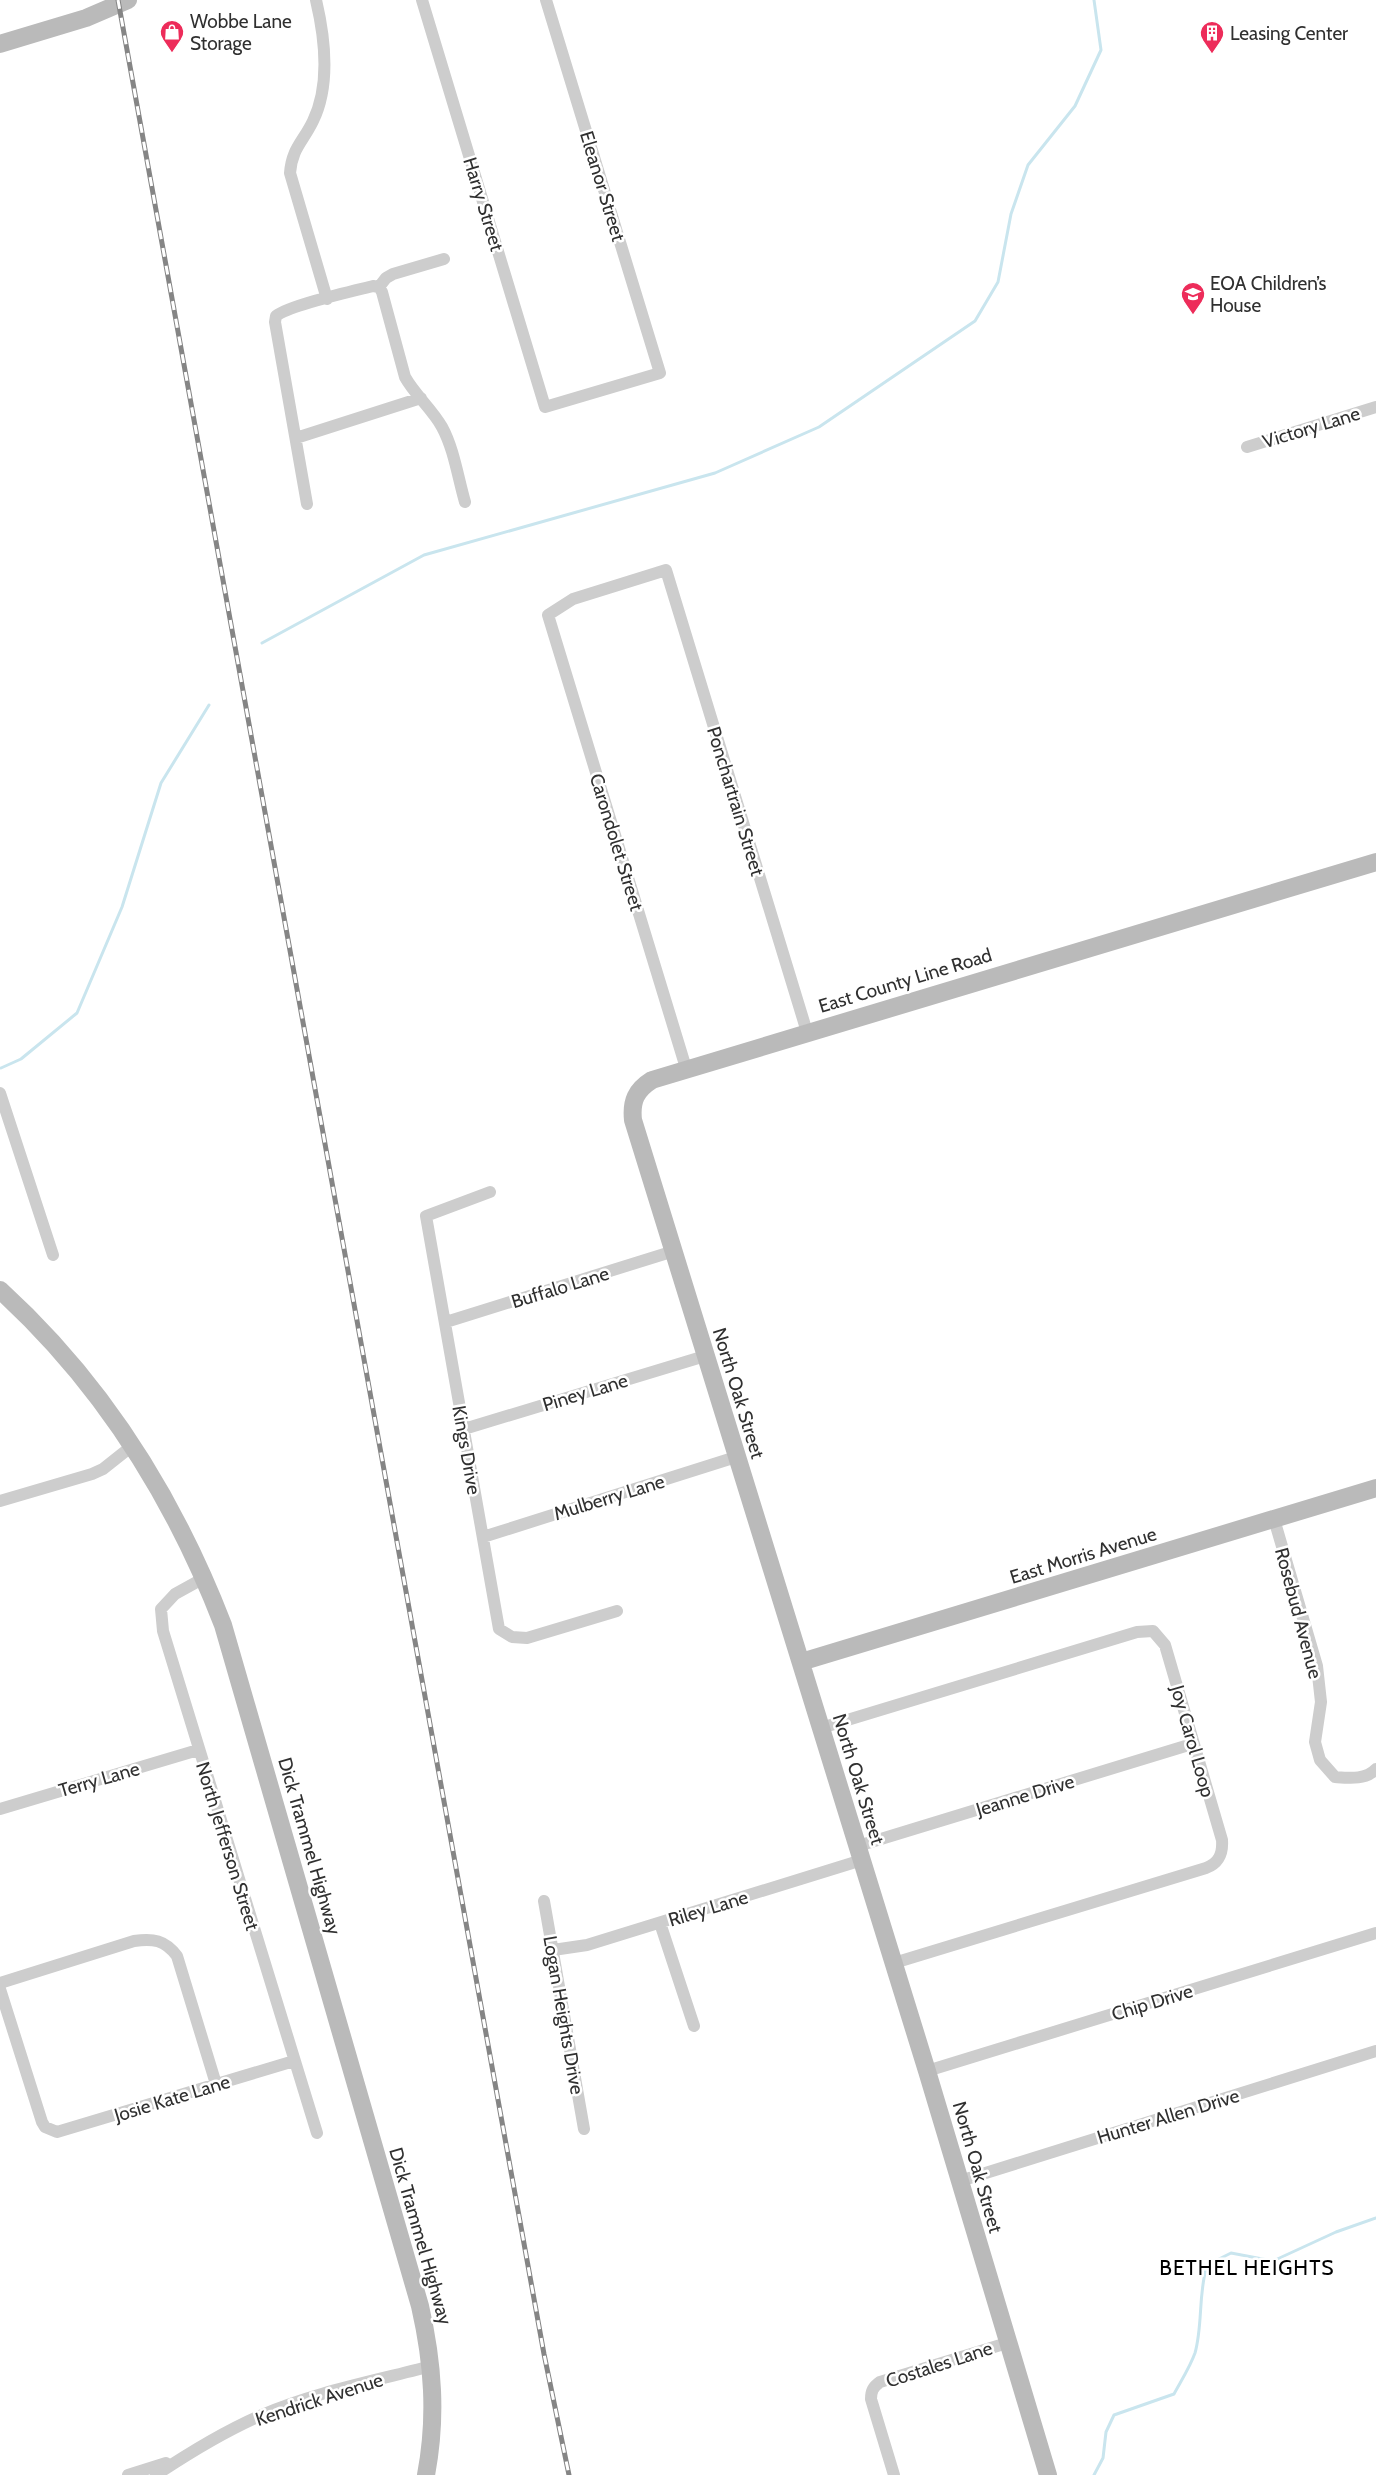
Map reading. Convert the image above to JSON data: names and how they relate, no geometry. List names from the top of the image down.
{
  "streets": {
    "street": [
      "Eleanor Street",
      "Harry Street",
      "Victory Lane",
      "Ponchartrain Street",
      "Carondolet Street",
      "East County Line Road",
      "Buffalo Lane",
      "Piney Lane",
      "North Oak Street",
      "Kings Drive",
      "Mulberry Lane",
      "East Morris Avenue",
      "Rosebud Avenue",
      "Joy Carol Loop",
      "Terry Lane",
      "Jeanne Drive",
      "North Jefferson Street",
      "Dick Trammel Highway",
      "Riley Lane",
      "Chip Drive",
      "Logan Heights Drive",
      "Josie Kate Lane",
      "Hunter Allen Drive",
      "Costales Lane",
      "Kendrick Avenue"
    ]
  },
  "crossings": [
    ["Eleanor Street", "Harry Street"],
    ["Ponchartrain Street", "Carondolet Street"],
    ["Ponchartrain Street", "East County Line Road"],
    ["Carondolet Street", "East County Line Road"],
    ["East County Line Road", "North Oak Street"],
    ["Buffalo Lane", "North Oak Street"],
    ["Buffalo Lane", "Kings Drive"],
    ["Piney Lane", "North Oak Street"],
    ["Piney Lane", "Kings Drive"],
    ["North Oak Street", "Mulberry Lane"],
    ["North Oak Street", "East Morris Avenue"],
    ["North Oak Street", "Joy Carol Loop"],
    ["North Oak Street", "Jeanne Drive"],
    ["North Oak Street", "Riley Lane"],
    ["North Oak Street", "Chip Drive"],
    ["North Oak Street", "Hunter Allen Drive"],
    ["North Oak Street", "Costales Lane"],
    ["Kings Drive", "Mulberry Lane"],
    ["East Morris Avenue", "Rosebud Avenue"],
    ["Joy Carol Loop", "Jeanne Drive"],
    ["Terry Lane", "North Jefferson Street"],
    ["Jeanne Drive", "Riley Lane"],
    ["North Jefferson Street", "Dick Trammel Highway"],
    ["North Jefferson Street", "Josie Kate Lane"],
    ["Dick Trammel Highway", "Kendrick Avenue"],
    ["Riley Lane", "Logan Heights Drive"]
  ],
  "districts": ["BETHEL HEIGHTS"],
  "places": {
    "shop": ["Wobbe Lane Storage"],
    "building": ["Leasing Center"],
    "school or university": ["EOA Children’s House"]
  }
}
